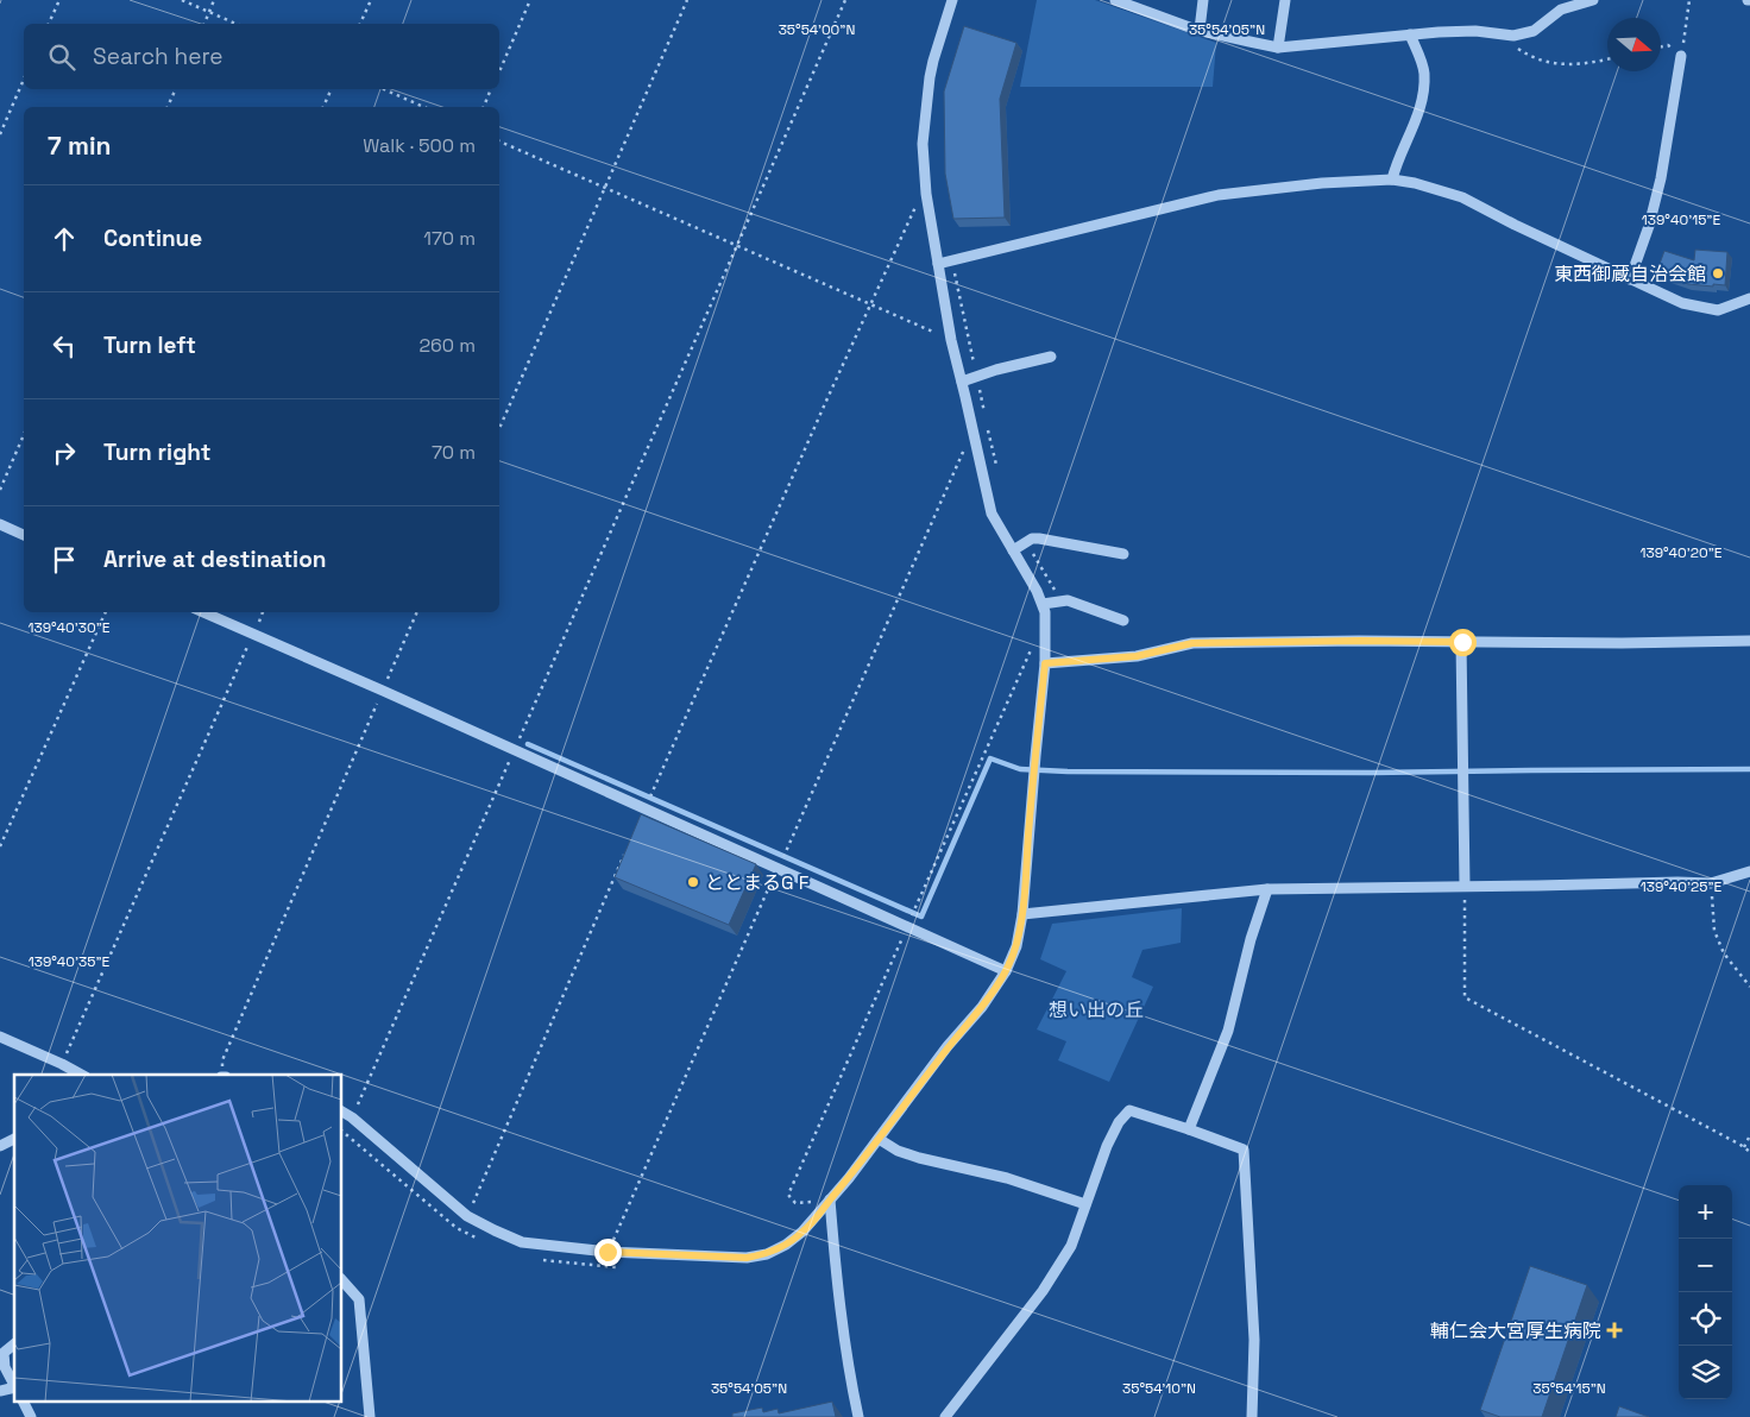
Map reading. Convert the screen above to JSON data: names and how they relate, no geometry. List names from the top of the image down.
{
  "parks": ["想い出の丘"],
  "places": {
    "other": ["東西御蔵自治会館", "ととまるG F"],
    "health": ["輔仁会大宮厚生病院"]
  },
  "north": "right",
  "page": {
    "search": "Search here",
    "heading": ["7 min", "Walk · 500 m"],
    "list": [
      ["Continue", "170 m"],
      ["Turn left", "260 m"],
      ["Turn right", "70 m"],
      "Arrive at destination"
    ],
    "map_buttons": ["+", "−"]
  },
  "coordinates": [
    "35°54'00\"N",
    "35°54'05\"N",
    "139°40'15\"E",
    "139°40'20\"E",
    "139°40'30\"E",
    "139°40'25\"E",
    "139°40'35\"E",
    "35°54'10\"N",
    "35°54'15\"N"
  ]
}
